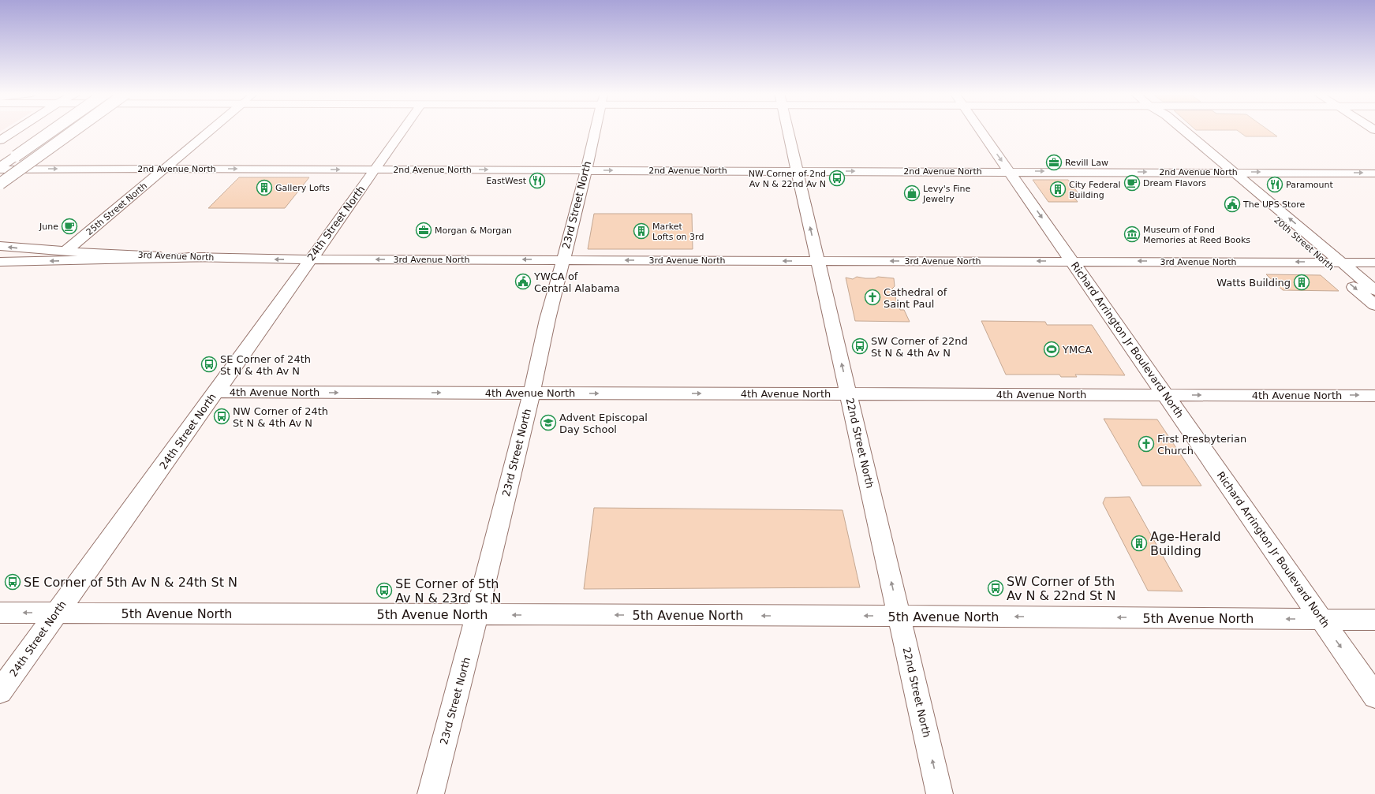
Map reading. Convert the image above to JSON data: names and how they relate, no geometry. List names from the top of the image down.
{
  "streets": {
    "main road": [
      "2nd Avenue North",
      "23rd Street North",
      "25th Street North",
      "24th Street North",
      "20th Street North",
      "3rd Avenue North",
      "Richard Arrington Jr Boulevard North",
      "4th Avenue North",
      "22nd Street North",
      "5th Avenue North"
    ]
  },
  "crossings": [
    ["2nd Avenue North", "23rd Street North"],
    ["2nd Avenue North", "25th Street North"],
    ["2nd Avenue North", "24th Street North"],
    ["2nd Avenue North", "20th Street North"],
    ["2nd Avenue North", "Richard Arrington Jr Boulevard North"],
    ["2nd Avenue North", "22nd Street North"],
    ["23rd Street North", "3rd Avenue North"],
    ["23rd Street North", "4th Avenue North"],
    ["23rd Street North", "5th Avenue North"],
    ["25th Street North", "3rd Avenue North"],
    ["24th Street North", "3rd Avenue North"],
    ["24th Street North", "4th Avenue North"],
    ["24th Street North", "5th Avenue North"],
    ["20th Street North", "3rd Avenue North"],
    ["3rd Avenue North", "Richard Arrington Jr Boulevard North"],
    ["3rd Avenue North", "22nd Street North"],
    ["Richard Arrington Jr Boulevard North", "4th Avenue North"],
    ["Richard Arrington Jr Boulevard North", "5th Avenue North"],
    ["4th Avenue North", "22nd Street North"],
    ["22nd Street North", "5th Avenue North"]
  ],
  "one_way": [
    "2nd Avenue North",
    "3rd Avenue North",
    "Richard Arrington Jr Boulevard North",
    "4th Avenue North",
    "22nd Street North",
    "5th Avenue North"
  ],
  "places": {
    "office": ["Revill Law", "Morgan & Morgan"],
    "bus stop": [
      "NW Corner of 2nd Av N & 22nd Av N",
      "SW Corner of 22nd St N & 4th Av N",
      "SE Corner of 24th St N & 4th Av N",
      "NW Corner of 24th St N & 4th Av N",
      "SE Corner of 5th Av N & 24th St N",
      "SW Corner of 5th Av N & 22nd St N",
      "SE Corner of 5th Av N & 23rd St N"
    ],
    "restaurant": ["EastWest", "Paramount"],
    "cafe": ["Dream Flavors", "June"],
    "building": [
      "Gallery Lofts",
      "City Federal Building",
      "Market Lofts on 3rd",
      "Watts Building",
      "Age-Herald Building"
    ],
    "shop": ["Levy's Fine Jewelry"],
    "public building": ["The UPS Store", "YWCA of Central Alabama"],
    "museum": ["Museum of Fond Memories at Reed Books"],
    "church": ["Cathedral of Saint Paul", "First Presbyterian Church"],
    "sports": ["YMCA"],
    "school or university": ["Advent Episcopal Day School"]
  }
}
